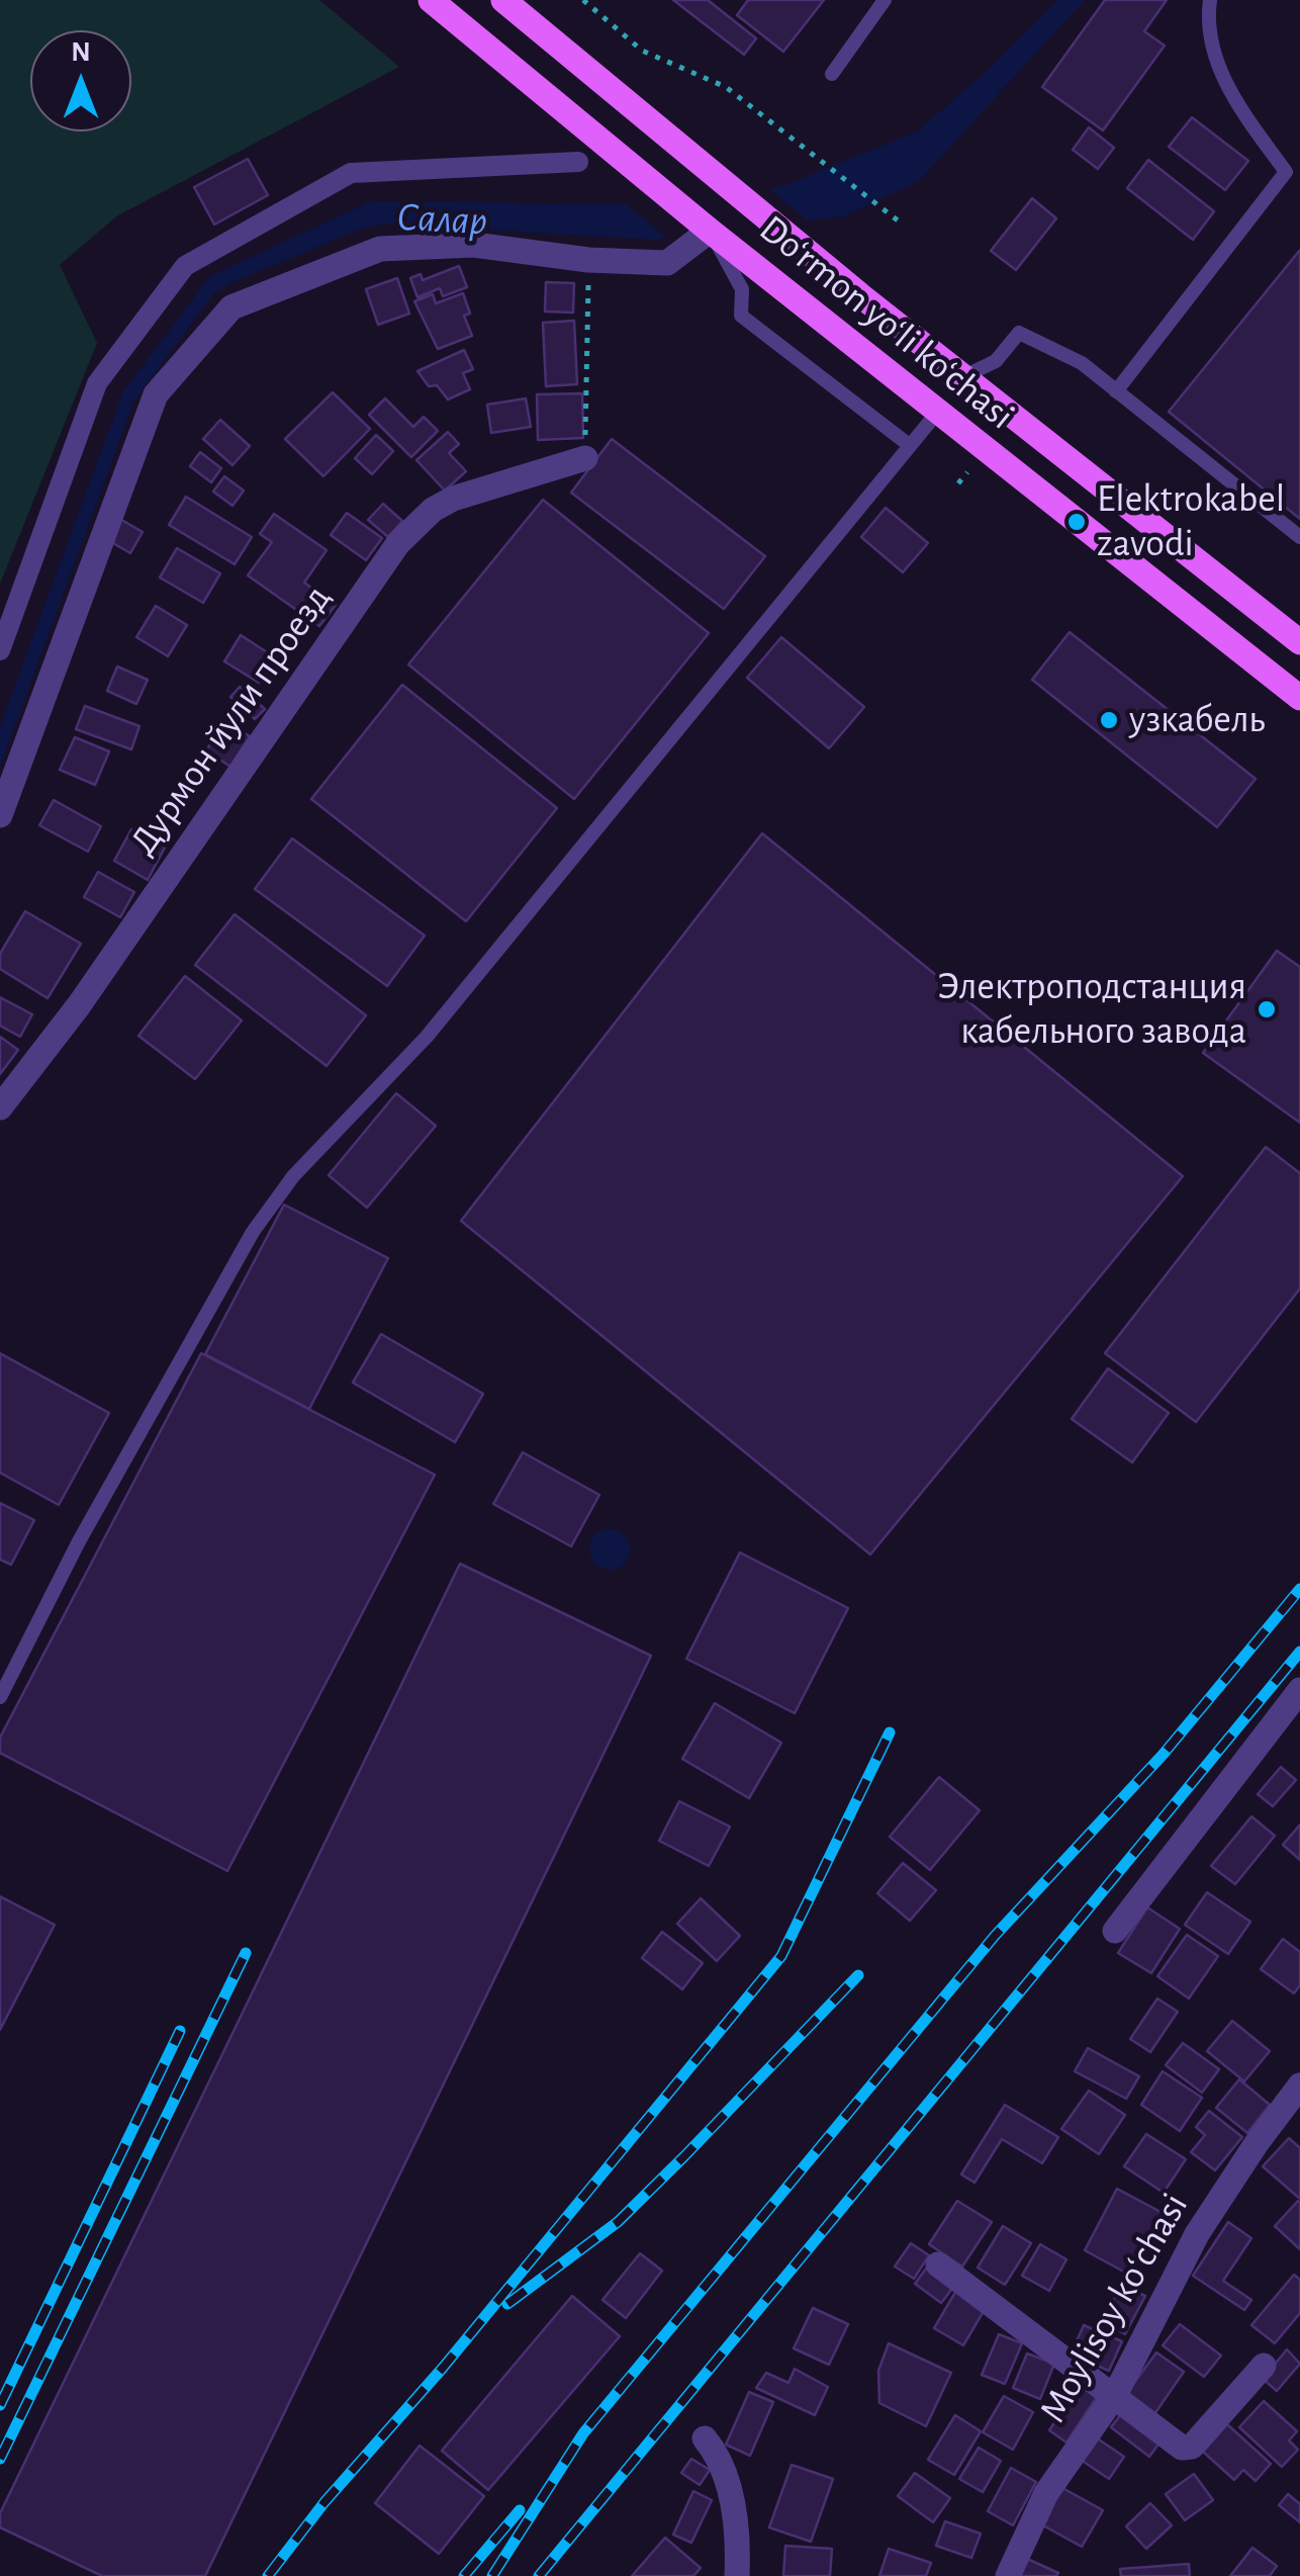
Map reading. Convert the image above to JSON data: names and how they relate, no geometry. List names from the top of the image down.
{
  "streets": {
    "main road": ["Do‘rmon yo‘li ko‘chasi"],
    "street": ["Дурмон йули проезд", "Moylisoy koʻchasi"]
  },
  "water": ["Салар"],
  "places": ["Elektrokabel zavodi", "узкабель", "Электроподстанция кабельного завода"],
  "north": "top"
}
